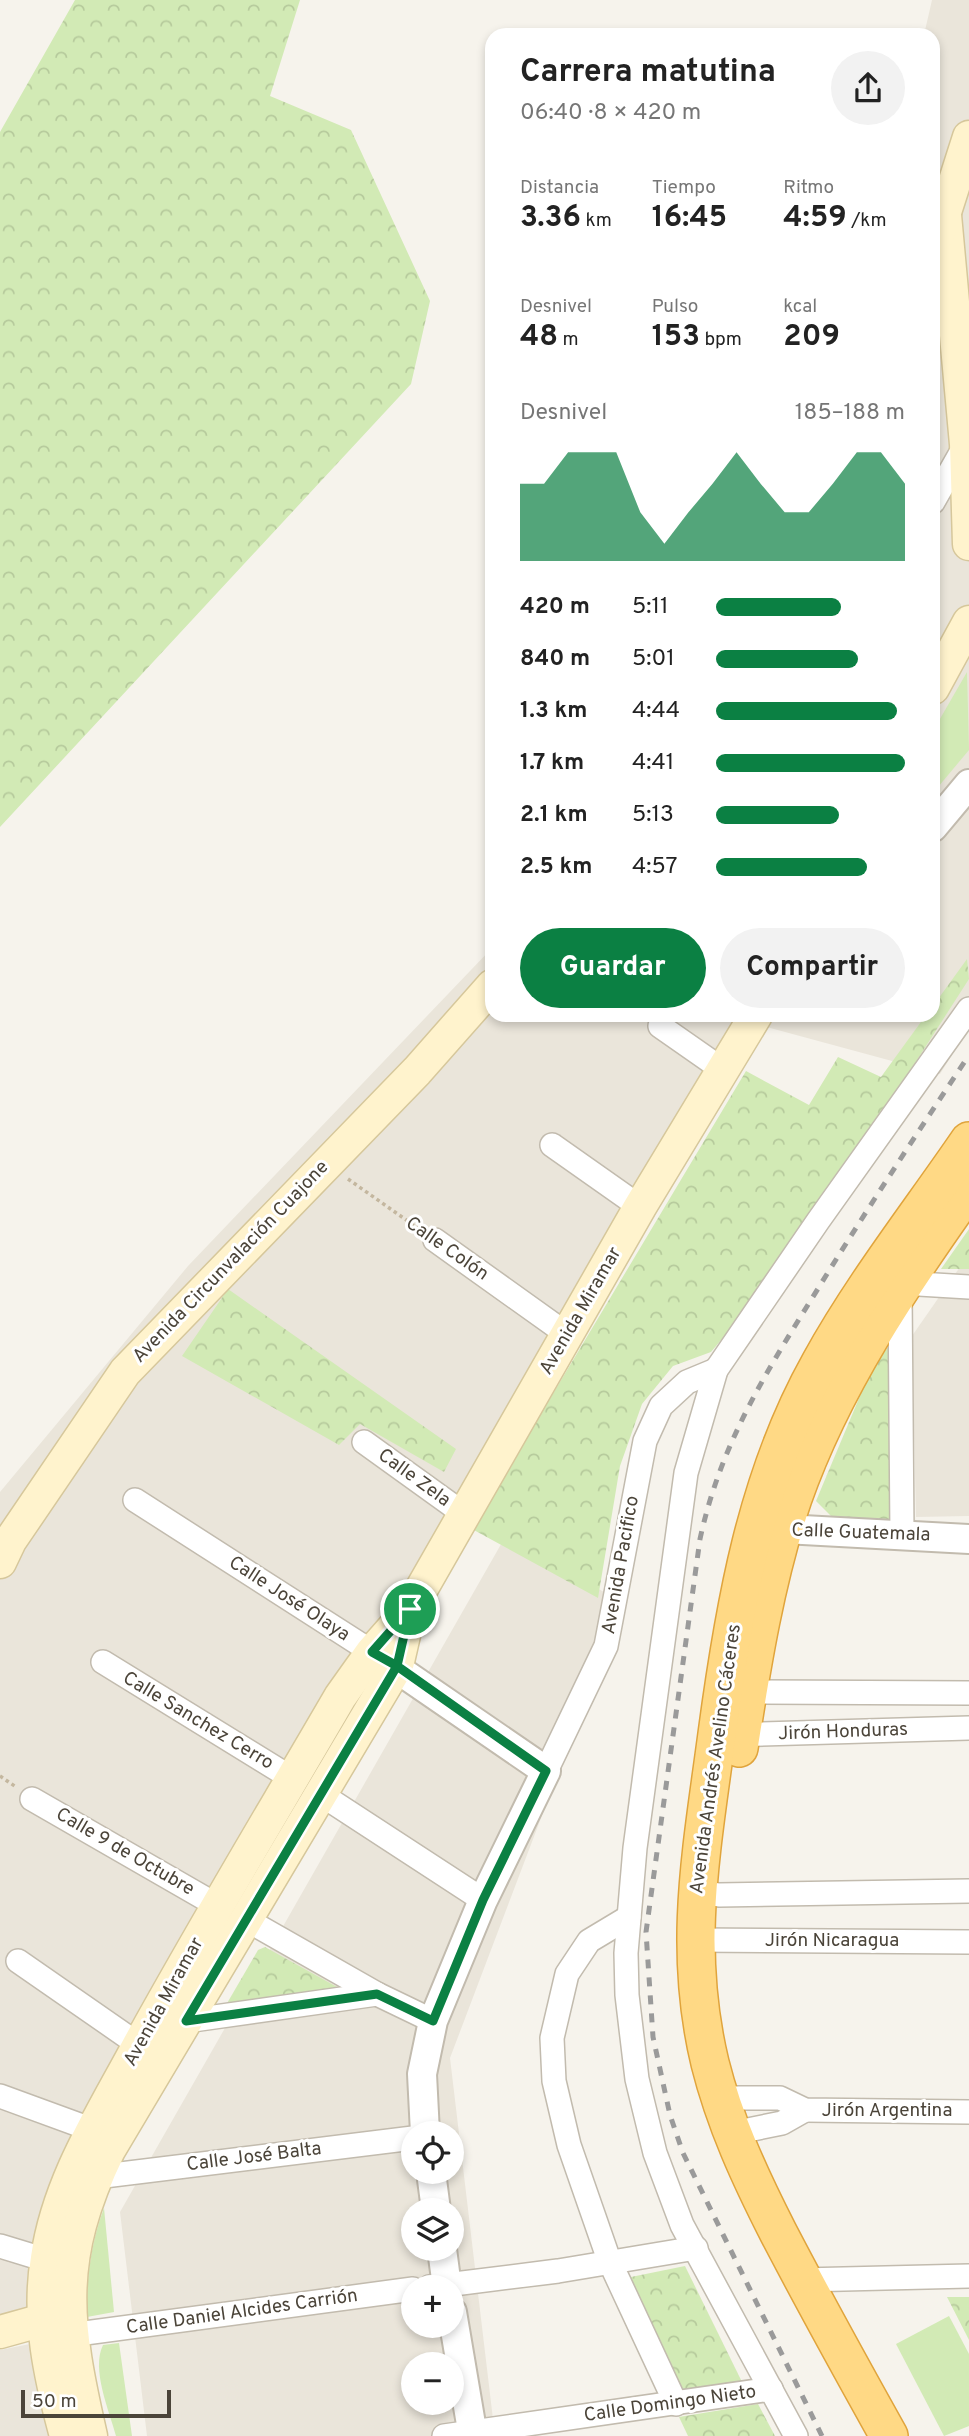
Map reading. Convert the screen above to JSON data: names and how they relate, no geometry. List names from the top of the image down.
{
  "streets": {
    "highway": ["Avenida Andrés Avelino Cáceres"],
    "main road": ["Avenida Circunvalación Cuajone", "Avenida Miramar", "Calle Daniel Alcides Carrión"],
    "street": [
      "Calle Colón",
      "Calle Zela",
      "Calle Guatemala",
      "Avenida Pacifico",
      "Calle José Olaya",
      "Calle Sanchez Cerro",
      "Jirón Honduras",
      "Calle 9 de Octubre",
      "Jirón Nicaragua",
      "Jirón Argentina",
      "Calle José Balta",
      "Calle Domingo Nieto"
    ]
  },
  "crossings": [
    ["Calle Colón", "Avenida Circunvalación Cuajone"],
    ["Calle Colón", "Avenida Miramar"],
    ["Avenida Miramar", "Calle Zela"],
    ["Avenida Miramar", "Calle José Olaya"],
    ["Avenida Miramar", "Calle Sanchez Cerro"],
    ["Avenida Miramar", "Calle 9 de Octubre"],
    ["Avenida Miramar", "Calle José Balta"],
    ["Avenida Miramar", "Calle Daniel Alcides Carrión"],
    ["Calle Guatemala", "Avenida Andrés Avelino Cáceres"],
    ["Avenida Pacifico", "Calle José Olaya"],
    ["Jirón Honduras", "Avenida Andrés Avelino Cáceres"],
    ["Avenida Andrés Avelino Cáceres", "Jirón Nicaragua"],
    ["Avenida Andrés Avelino Cáceres", "Jirón Argentina"]
  ],
  "scale_bar": "50 m",
  "page": {
    "heading": ["Carrera matutina", "06:40 · 8 × 420 m"],
    "stats": [
      ["Distancia", "3.36 km"],
      ["Tiempo", "16:45"],
      ["Ritmo", "4:59 /km"],
      ["Desnivel", "48 m"],
      ["Pulso", "153 bpm"],
      ["kcal", "209"]
    ],
    "chart": ["Desnivel", "185–188 m"],
    "list": [
      {
        "name": "420 m",
        "note": "5:11"
      },
      {
        "name": "840 m",
        "note": "5:01"
      },
      {
        "name": "1.3 km",
        "note": "4:44"
      },
      {
        "name": "1.7 km",
        "note": "4:41"
      },
      {
        "name": "2.1 km",
        "note": "5:13"
      },
      {
        "name": "2.5 km",
        "note": "4:57"
      }
    ],
    "buttons": ["Guardar", "Compartir"],
    "map_buttons": ["+", "−"],
    "scale": "50 m"
  }
}
